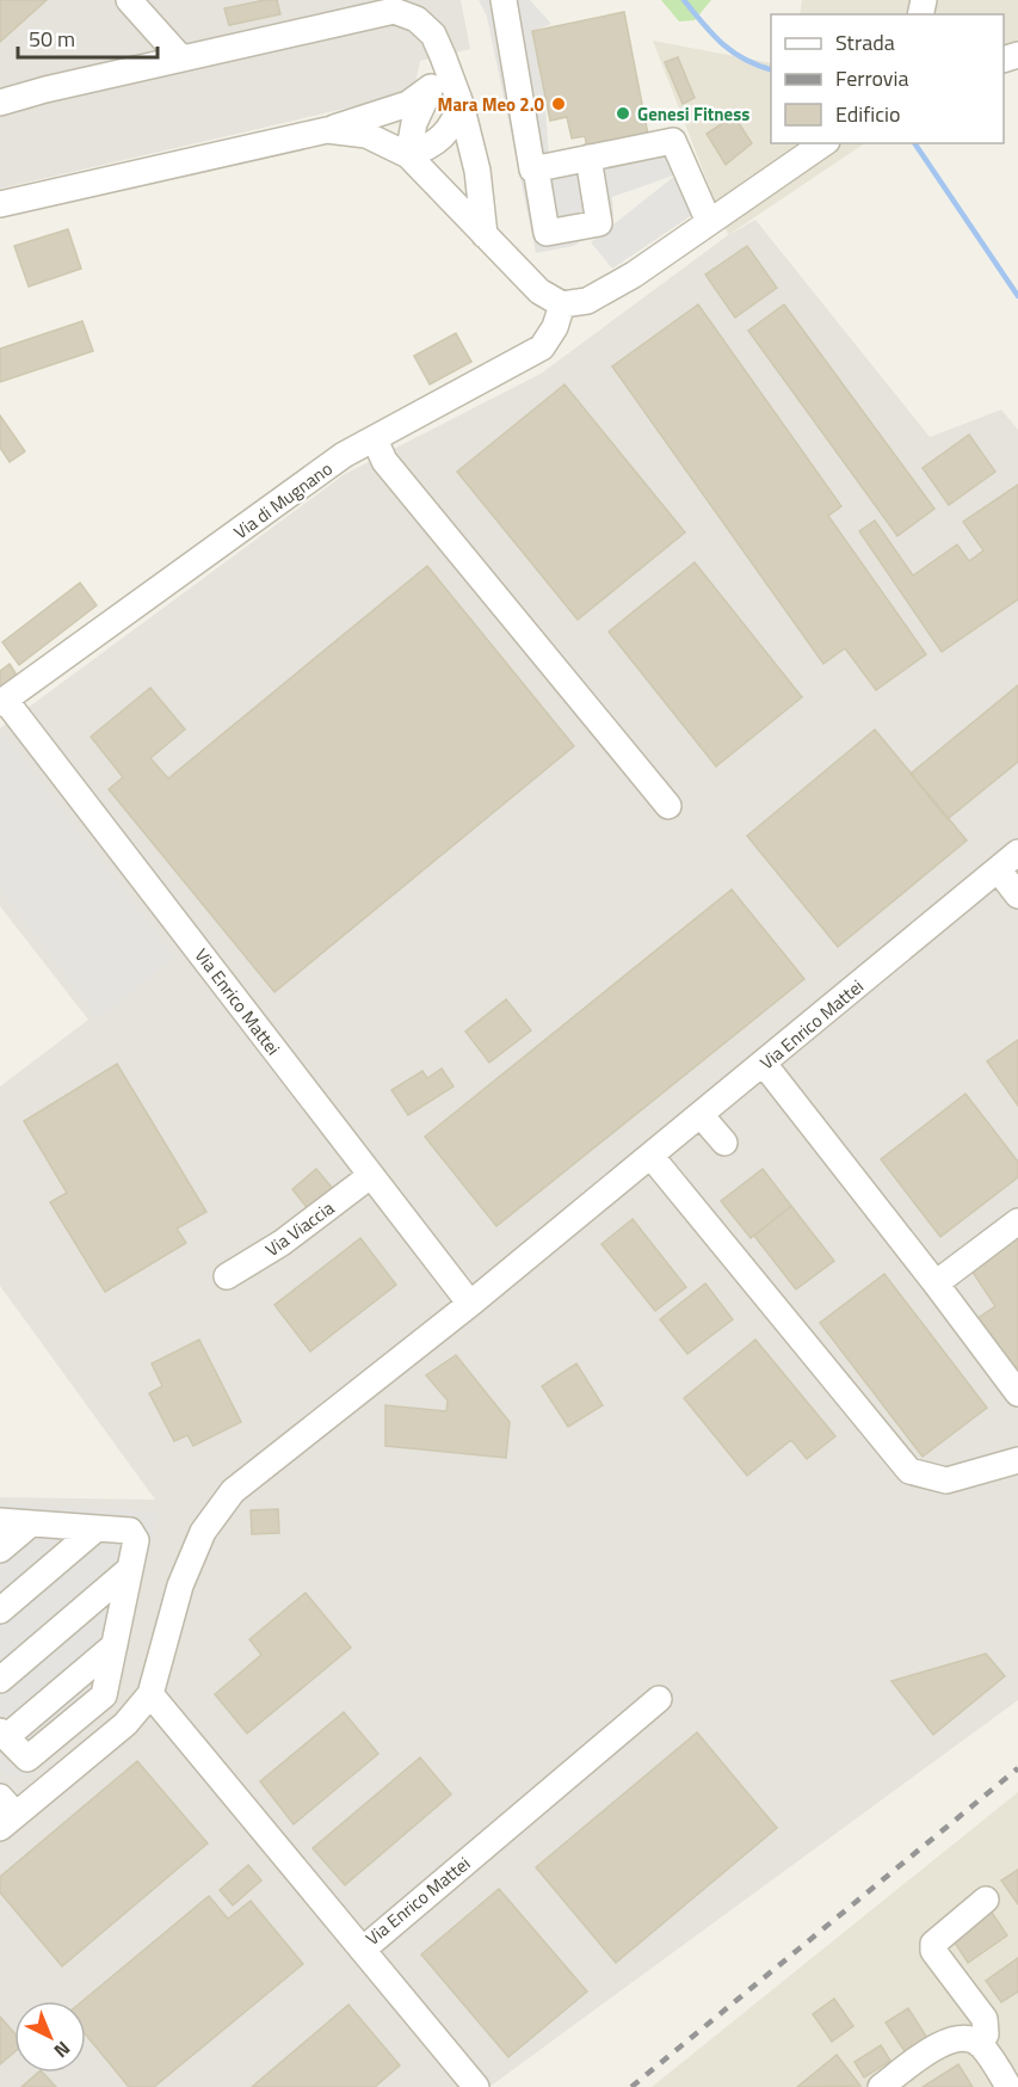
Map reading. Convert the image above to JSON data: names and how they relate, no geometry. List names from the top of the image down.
{
  "streets": {
    "street": ["Via di Mugnano", "Via Enrico Mattei", "Via Viaccia"]
  },
  "crossings": [
    ["Via di Mugnano", "Via Enrico Mattei"],
    ["Via Enrico Mattei", "Via Viaccia"]
  ],
  "places": ["Mara Meo 2.0", "Genesi Fitness"],
  "legend": ["Strada", "Ferrovia", "Edificio"],
  "scale_bar": "50 m",
  "north": "bottom right"
}
